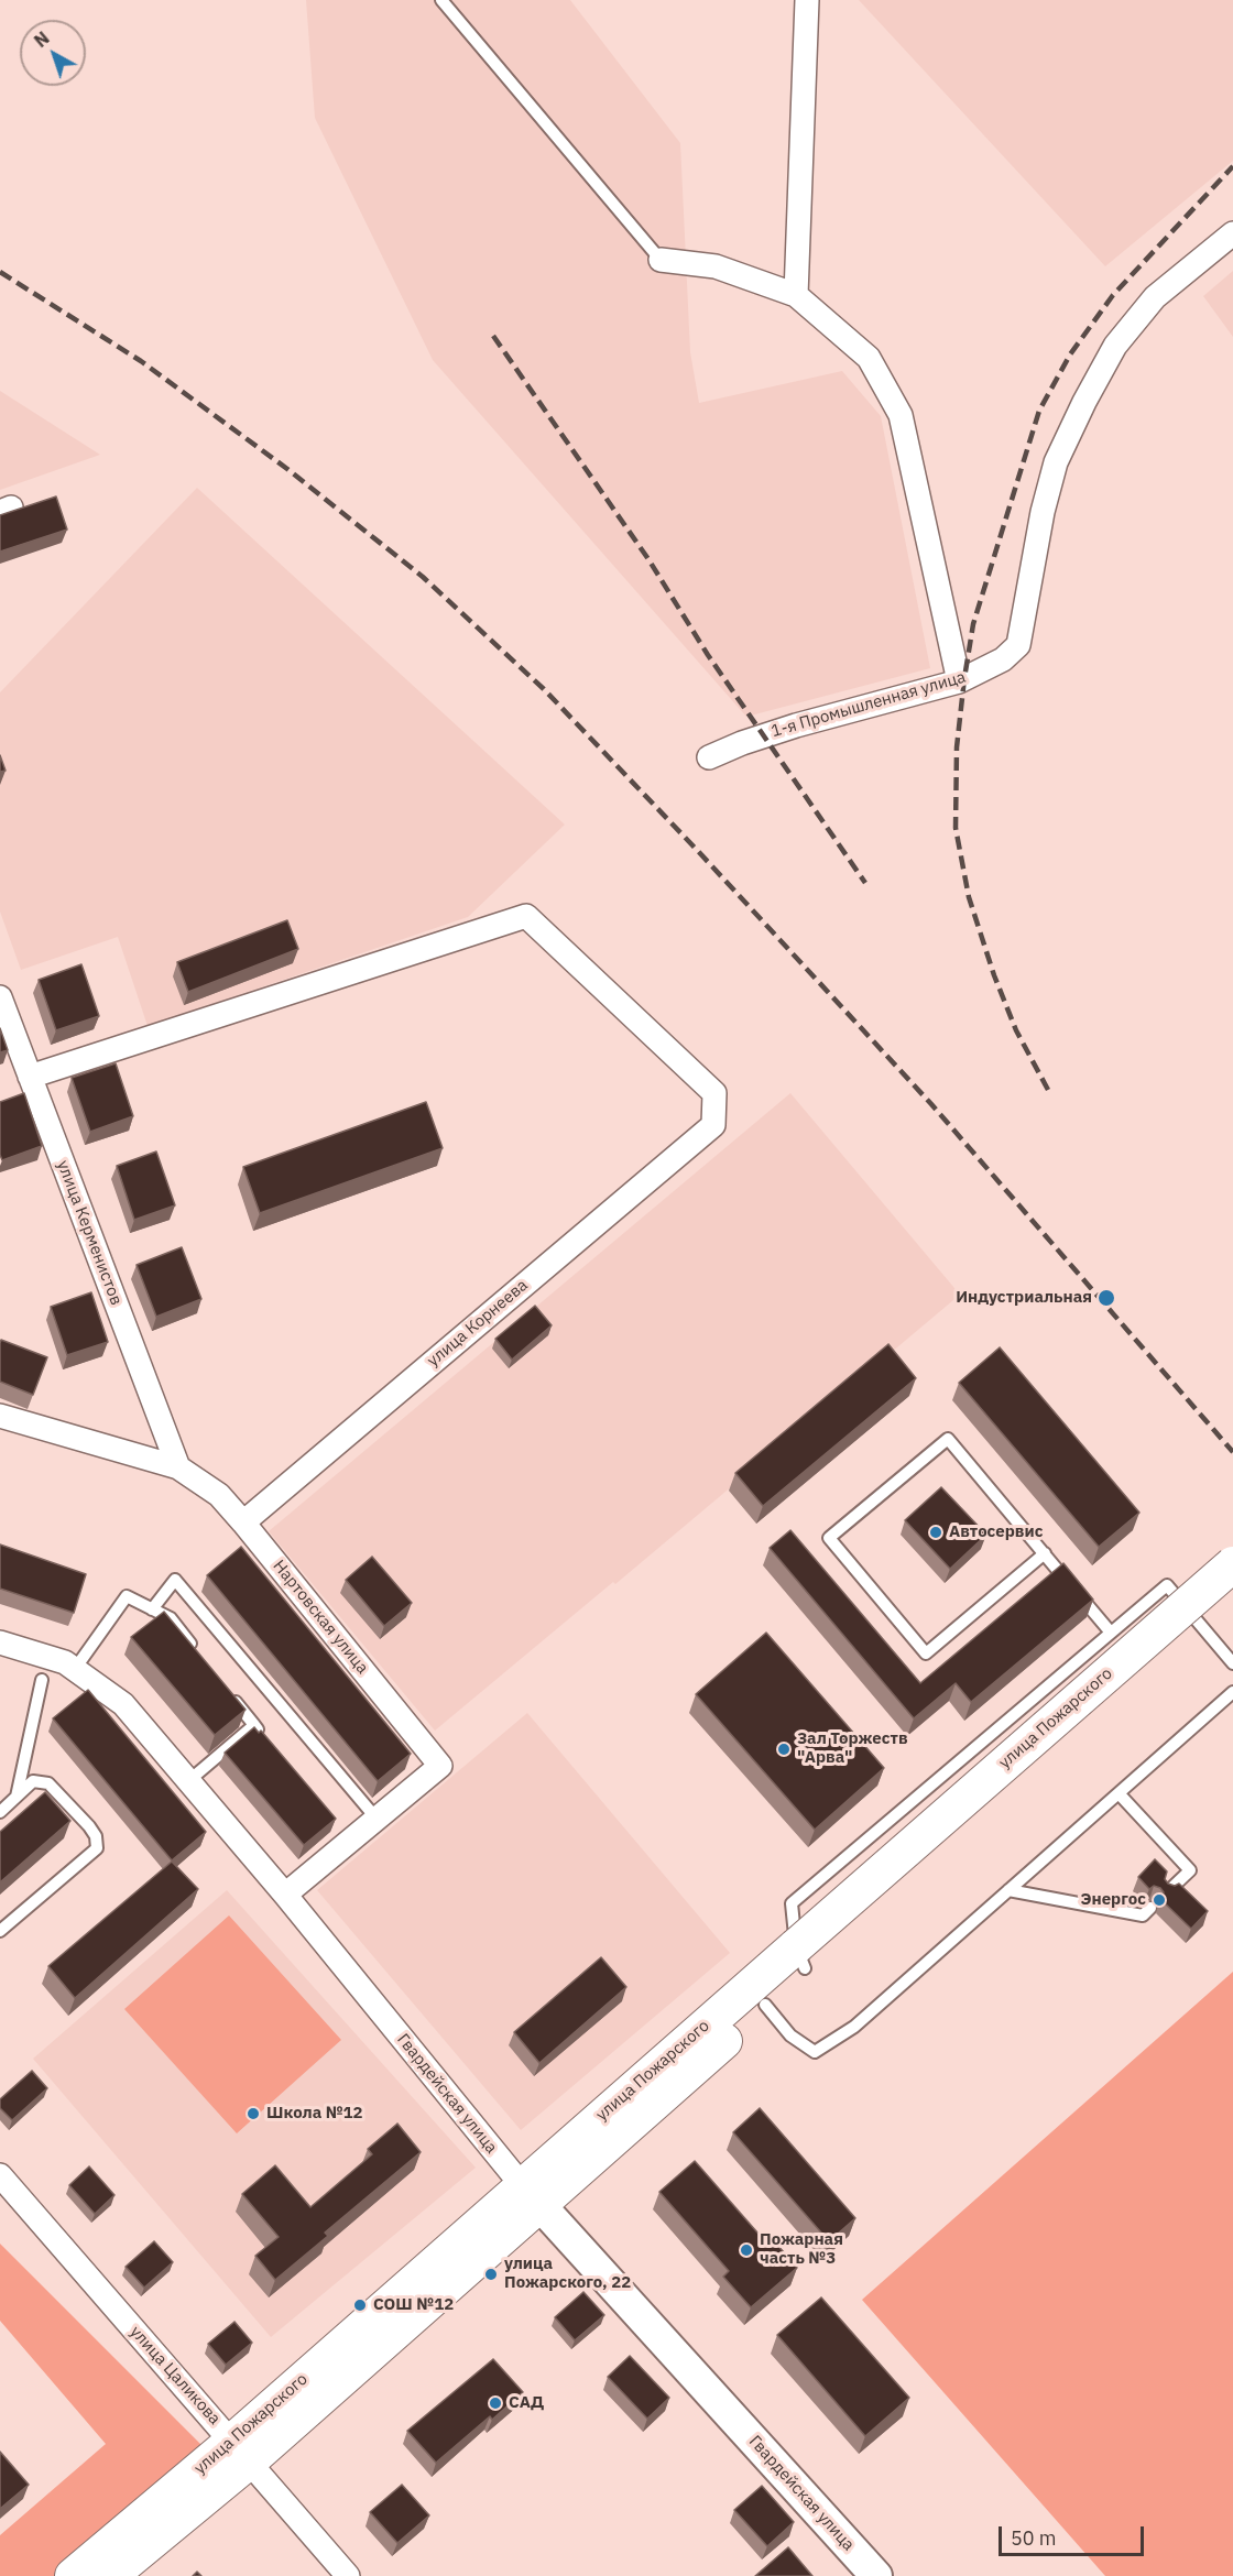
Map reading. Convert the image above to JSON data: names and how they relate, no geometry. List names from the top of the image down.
{
  "streets": {
    "main road": ["улица Пожарского"],
    "street": [
      "1-я Промышленная улица",
      "улица Керменистов",
      "улица Корнеева",
      "Нартовская улица",
      "Гвардейская улица",
      "улица Цаликова"
    ]
  },
  "crossings": [
    ["улица Керменистов", "улица Корнеева"],
    ["улица Керменистов", "Нартовская улица"],
    ["улица Корнеева", "Нартовская улица"],
    ["Нартовская улица", "Гвардейская улица"],
    ["улица Пожарского", "Гвардейская улица"],
    ["улица Пожарского", "улица Цаликова"]
  ],
  "places": [
    "Индустриальная",
    "Автосервис",
    "Зал Торжеств \"Арва\"",
    "Энергос",
    "Школа №12",
    "Пожарная часть №3",
    "улица Пожарского, 22",
    "СОШ №12",
    "САД"
  ],
  "scale_bar": "50 m",
  "north": "top left"
}
